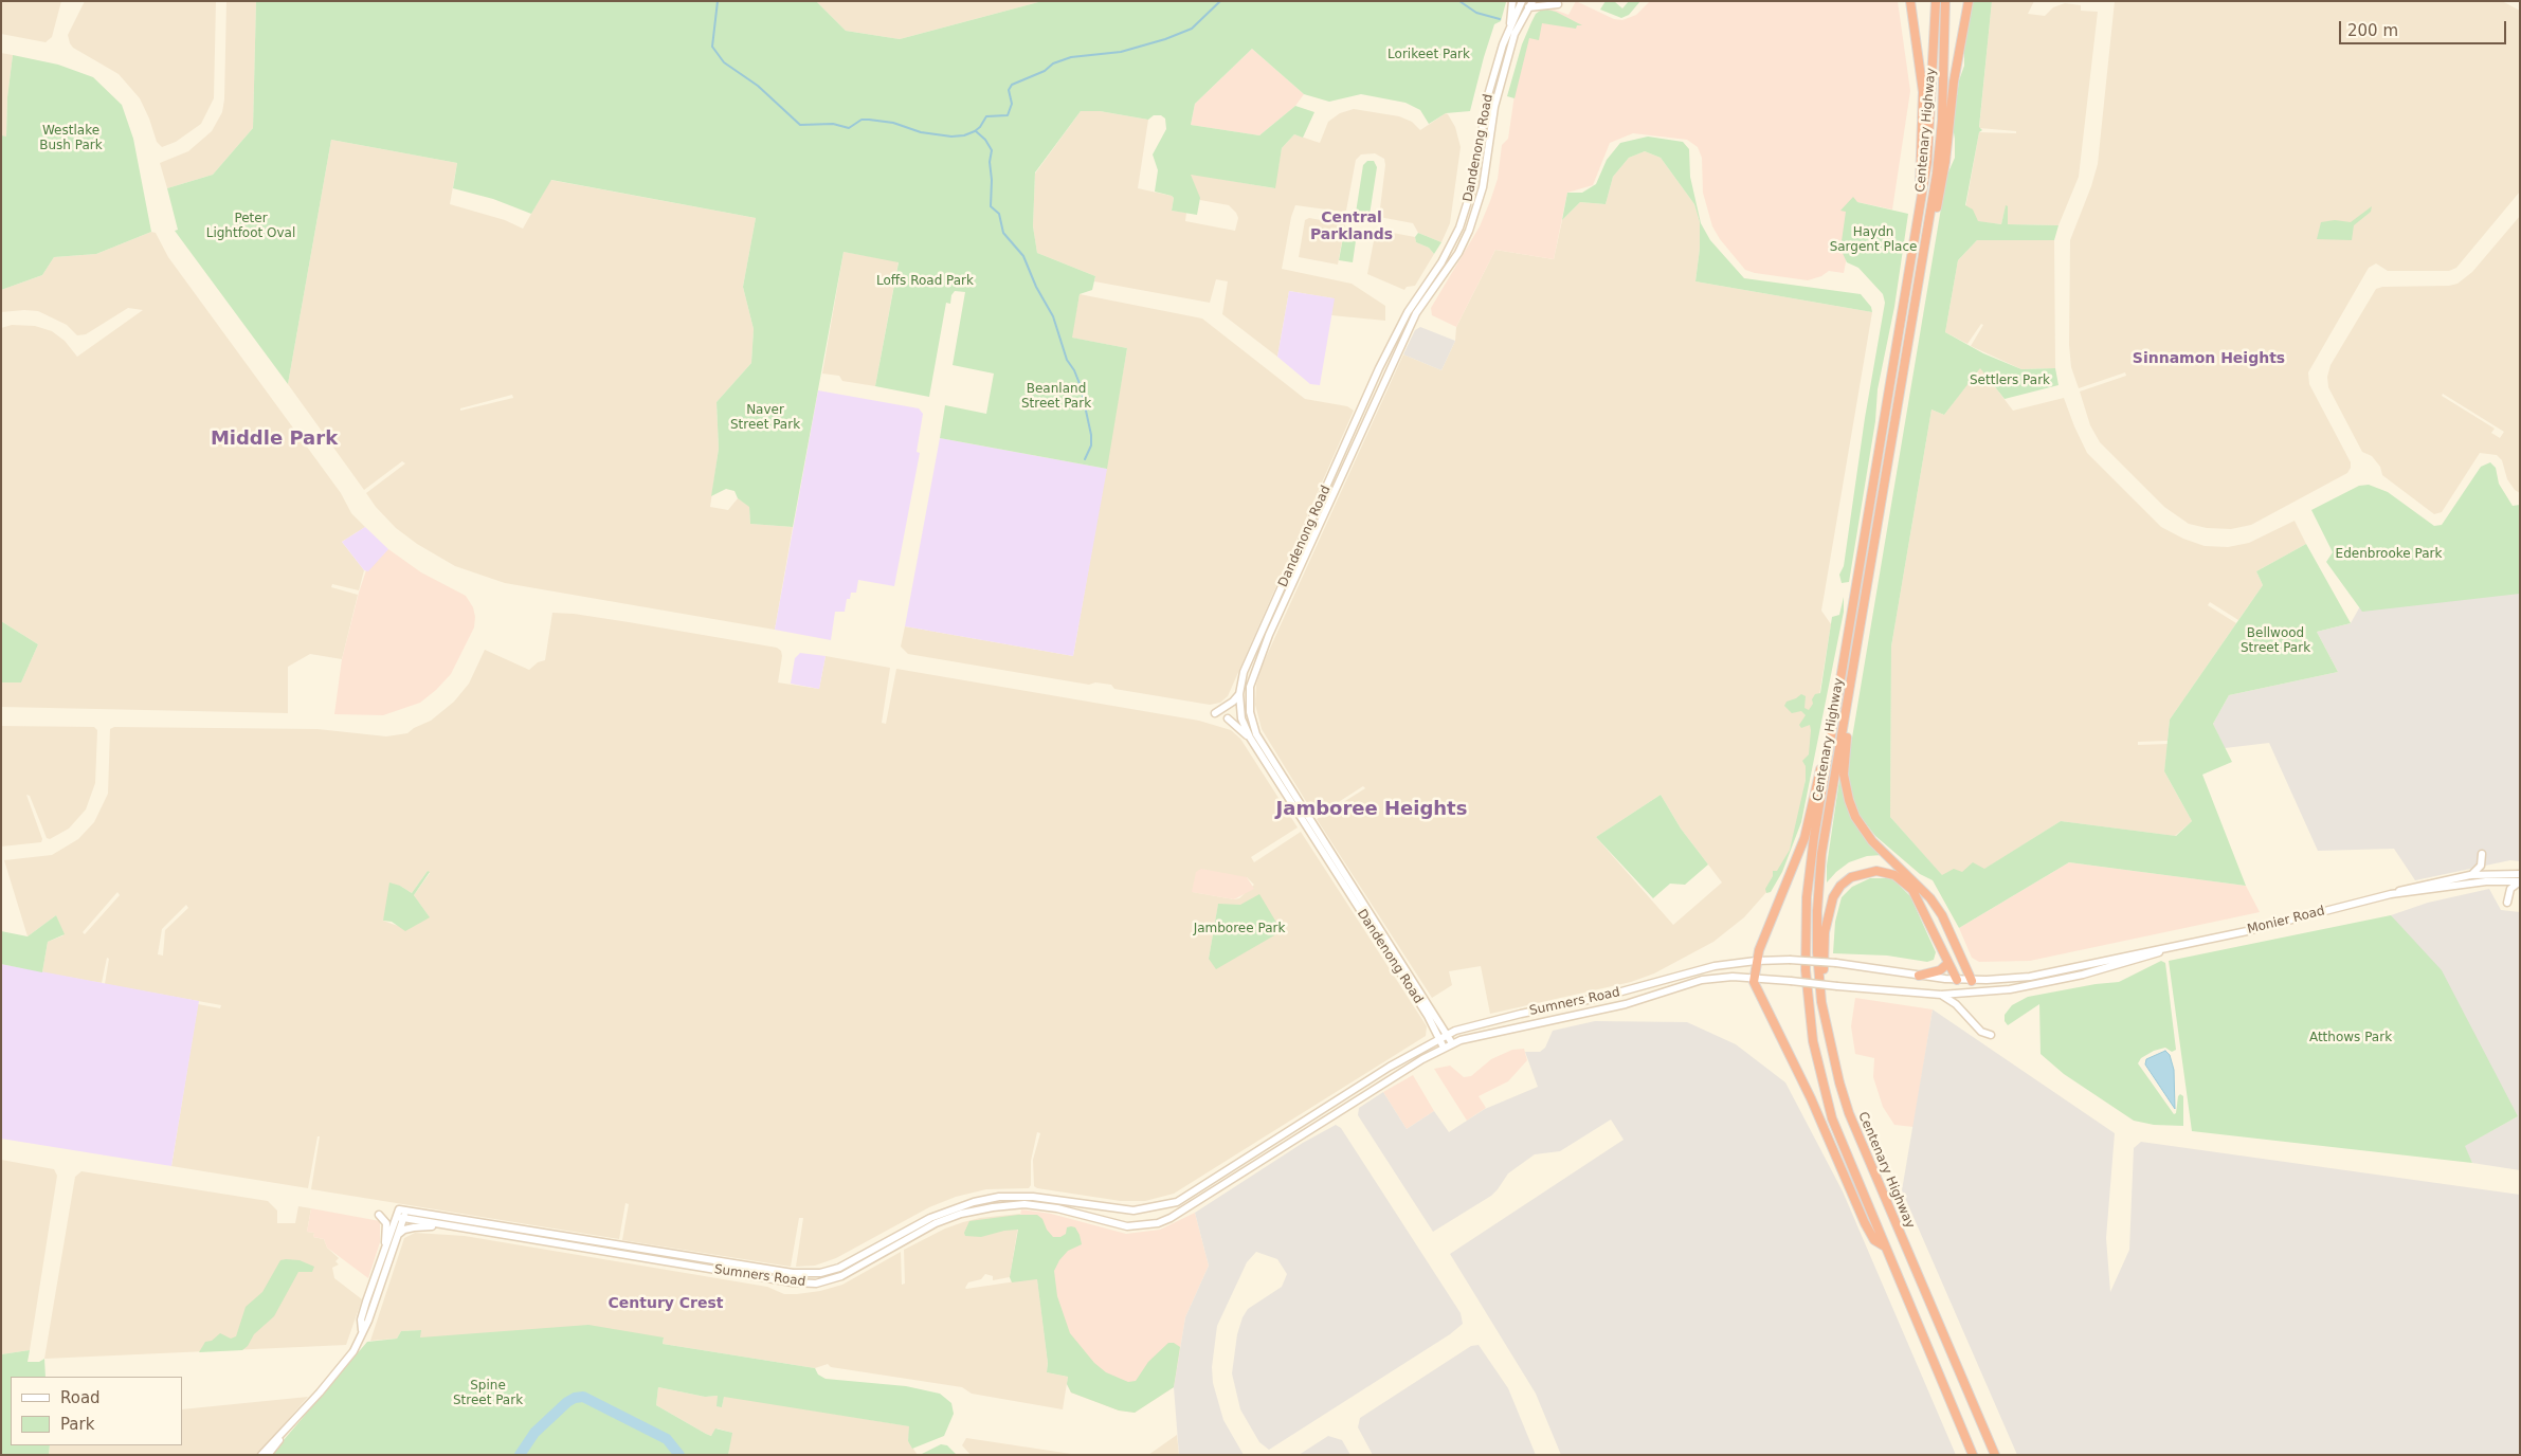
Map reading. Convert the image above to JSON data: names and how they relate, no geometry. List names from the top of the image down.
{
  "streets": {
    "highway": ["Centenary Highway"],
    "main road": ["Dandenong Road", "Monier Road", "Sumners Road"]
  },
  "crossings": [
    ["Dandenong Road", "Sumners Road"],
    ["Monier Road", "Sumners Road"]
  ],
  "districts": [
    "Central Parklands",
    "Sinnamon Heights",
    "Middle Park",
    "Jamboree Heights",
    "Century Crest"
  ],
  "parks": [
    "Lorikeet Park",
    "Westlake Bush Park",
    "Peter Lightfoot Oval",
    "Haydn Sargent Place",
    "Loffs Road Park",
    "Settlers Park",
    "Beanland Street Park",
    "Naver Street Park",
    "Edenbrooke Park",
    "Bellwood Street Park",
    "Jamboree Park",
    "Atthows Park",
    "Spine Street Park"
  ],
  "legend": ["Road", "Park"],
  "scale_bar": "200 m"
}
